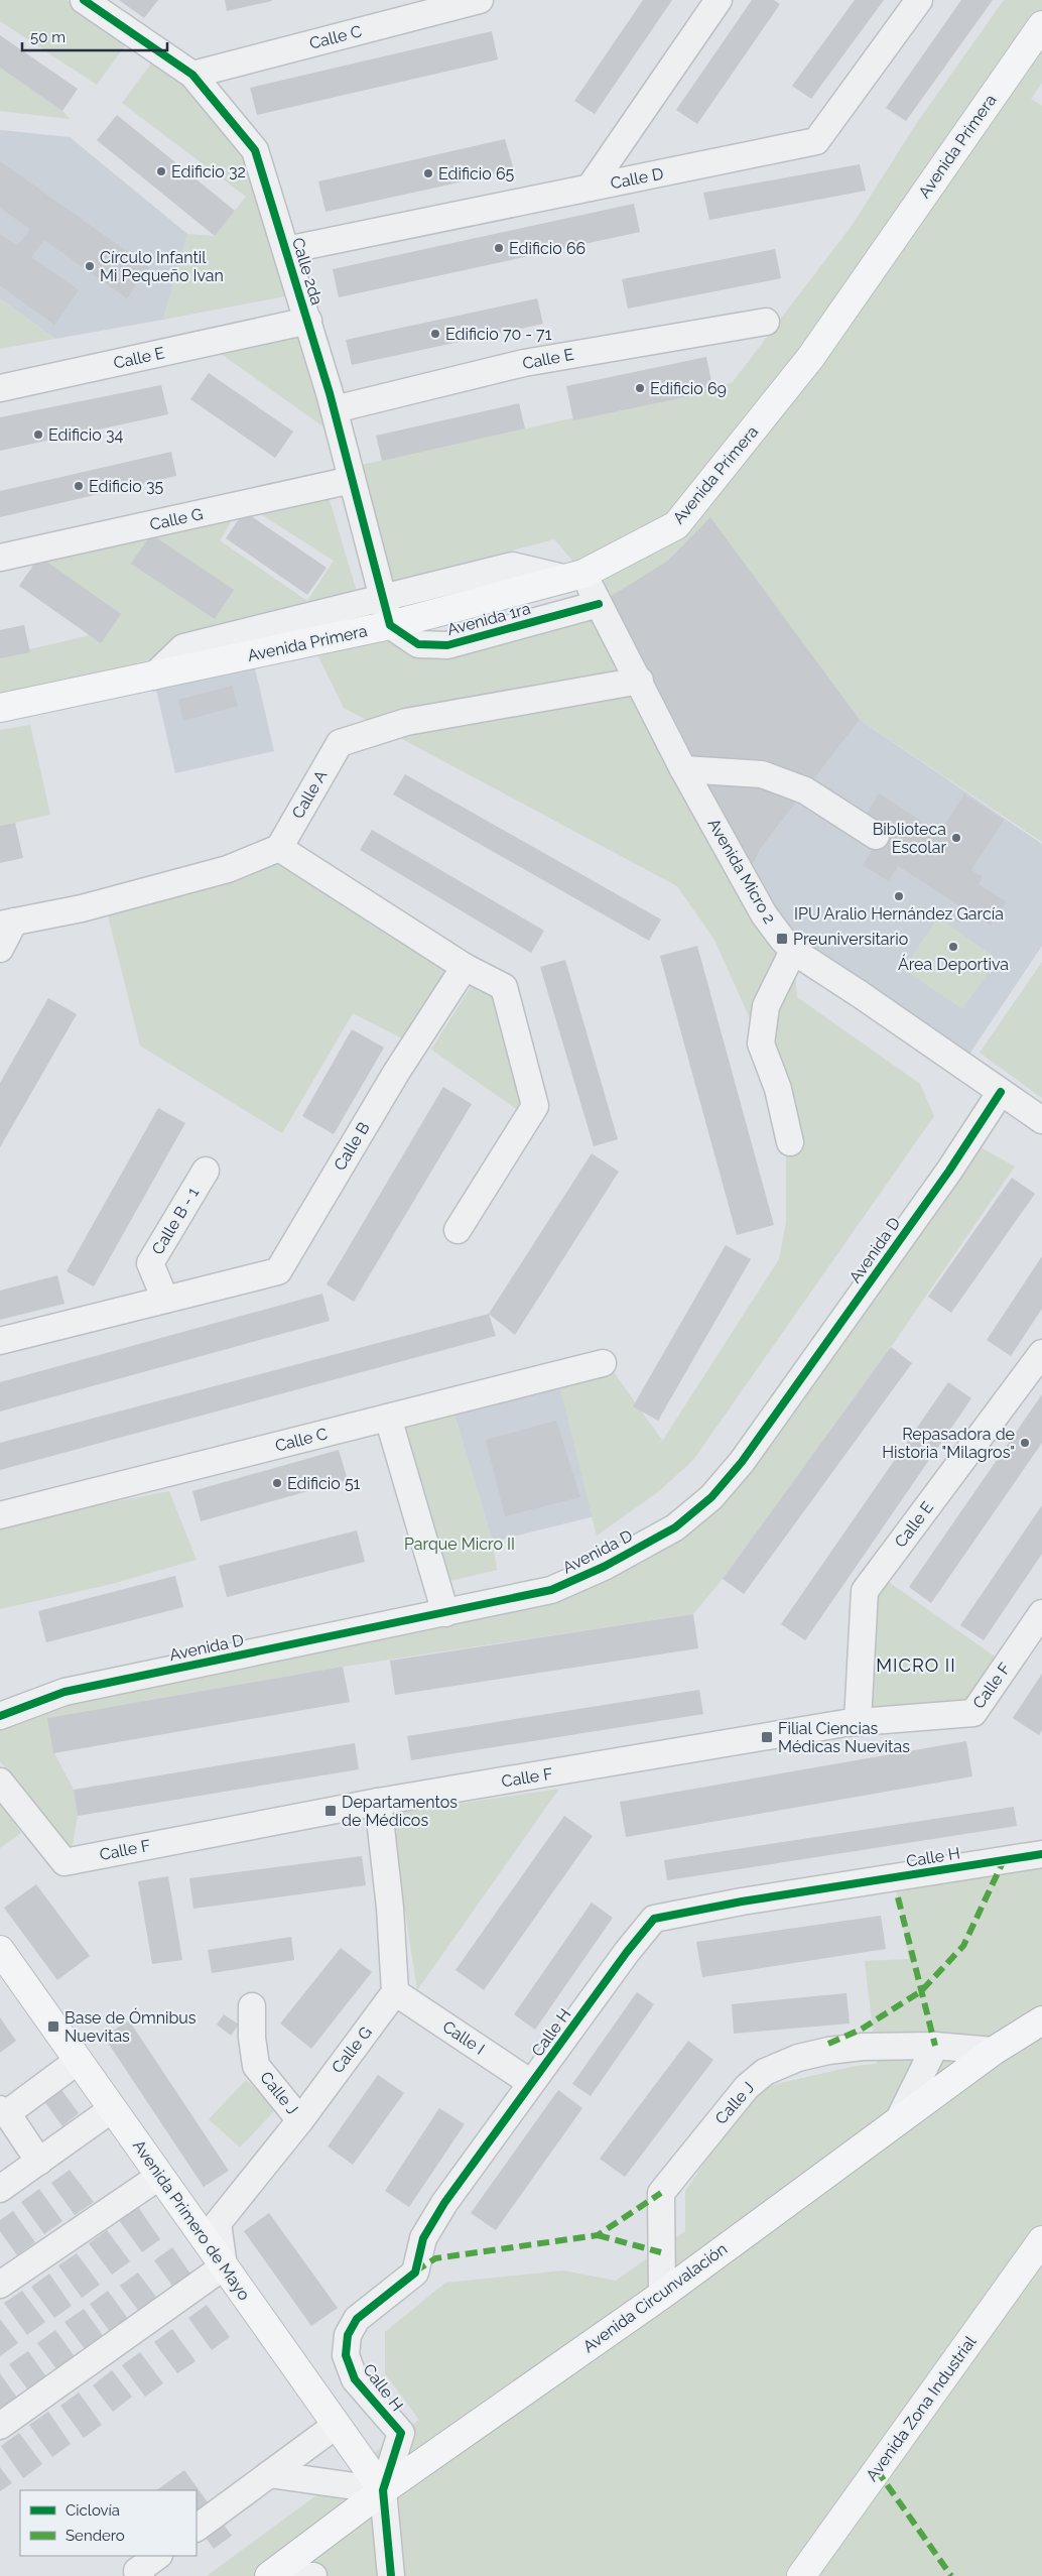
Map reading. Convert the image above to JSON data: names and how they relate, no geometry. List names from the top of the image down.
{
  "streets": {
    "main road": [
      "Avenida Primera",
      "Avenida Primero de Mayo",
      "Avenida Circunvalación",
      "Avenida Zona Industrial"
    ],
    "street": [
      "Calle C",
      "Calle D",
      "Calle 2da",
      "Calle E",
      "Calle G",
      "Avenida 1ra",
      "Calle A",
      "Avenida Micro 2",
      "Calle B",
      "Calle B - 1",
      "Avenida D",
      "Calle F",
      "Calle H",
      "Calle I",
      "Calle J"
    ]
  },
  "crossings": [
    ["Calle C", "Calle 2da"],
    ["Avenida Primera", "Calle 2da"],
    ["Avenida Primera", "Avenida 1ra"],
    ["Avenida Primera", "Avenida Micro 2"],
    ["Calle D", "Calle 2da"],
    ["Calle 2da", "Calle E"],
    ["Calle 2da", "Calle G"],
    ["Calle 2da", "Avenida 1ra"],
    ["Calle E", "Calle F"],
    ["Calle G", "Calle I"],
    ["Calle G", "Calle J"],
    ["Calle G", "Avenida Primero de Mayo"],
    ["Avenida 1ra", "Avenida Micro 2"],
    ["Calle A", "Avenida Micro 2"],
    ["Avenida Micro 2", "Avenida D"],
    ["Calle B", "Calle B - 1"],
    ["Calle H", "Calle I"],
    ["Calle H", "Avenida Primero de Mayo"],
    ["Calle H", "Avenida Circunvalación"],
    ["Calle J", "Avenida Circunvalación"],
    ["Avenida Primero de Mayo", "Avenida Circunvalación"]
  ],
  "districts": ["MICRO II"],
  "parks": ["Parque Micro II"],
  "places": {
    "other": [
      "Edificio 32",
      "Edificio 65",
      "Edificio 66",
      "Círculo Infantil Mi Pequeño Ivan",
      "Edificio 70 - 71",
      "Edificio 69",
      "Edificio 34",
      "Edificio 35",
      "Biblioteca Escolar",
      "IPU Aralio Hernández García",
      "Área Deportiva",
      "Repasadora de Historia \"Milagros\"",
      "Edificio 51"
    ],
    "transit": [
      "Preuniversitario",
      "Filial Ciencias Médicas Nuevitas",
      "Departamentos de Médicos",
      "Base de Ómnibus Nuevitas"
    ]
  },
  "legend": ["Ciclovía", "Sendero"],
  "scale_bar": "50 m"
}
